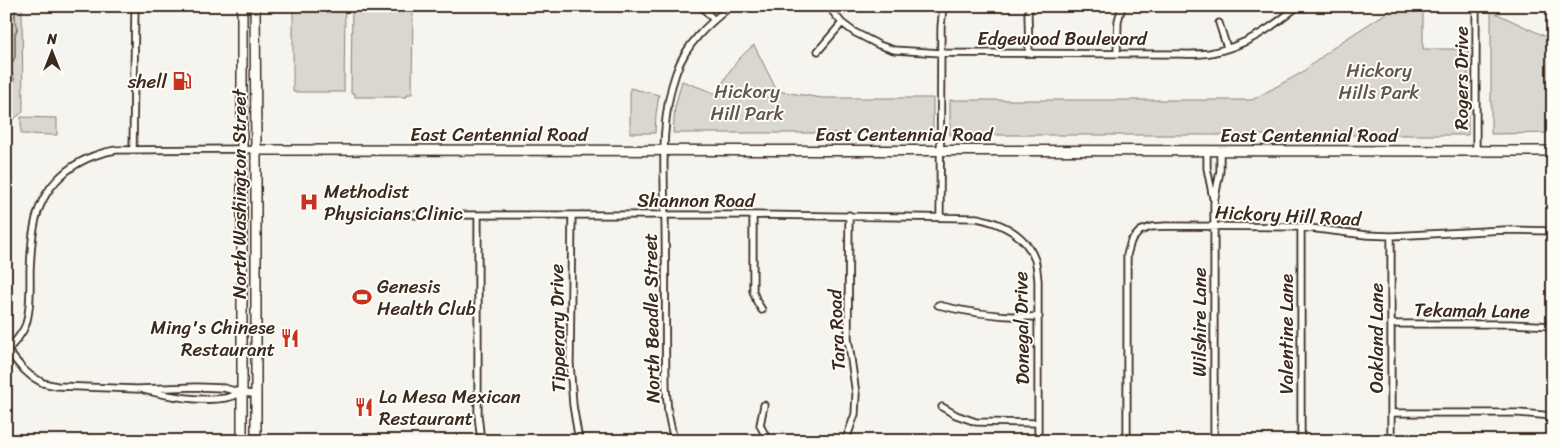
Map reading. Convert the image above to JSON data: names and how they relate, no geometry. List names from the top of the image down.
{
  "streets": {
    "street": [
      "Edgewood Boulevard",
      "Rogers Drive",
      "East Centennial Road",
      "North Washington Street",
      "Shannon Road",
      "Hickory Hill Road",
      "Tekamah Lane",
      "North Beadle Street",
      "Wilshire Lane",
      "Tipperary Drive",
      "Donegal Drive",
      "Tara Road",
      "Valentine Lane",
      "Oakland Lane"
    ]
  },
  "crossings": [
    ["Rogers Drive", "East Centennial Road"],
    ["East Centennial Road", "North Washington Street"],
    ["East Centennial Road", "North Beadle Street"],
    ["East Centennial Road", "Wilshire Lane"],
    ["Shannon Road", "North Beadle Street"],
    ["Shannon Road", "Tipperary Drive"],
    ["Shannon Road", "Donegal Drive"],
    ["Shannon Road", "Tara Road"],
    ["Hickory Hill Road", "Wilshire Lane"],
    ["Hickory Hill Road", "Valentine Lane"],
    ["Hickory Hill Road", "Oakland Lane"],
    ["Tekamah Lane", "Oakland Lane"]
  ],
  "parks": ["Hickory Hills Park", "Hickory Hill Park"],
  "places": {
    "fuel station": ["shell"],
    "hospital": ["Methodist Physicians Clinic"],
    "sports": ["Genesis Health Club"],
    "restaurant": ["Ming's Chinese Restaurant", "La Mesa Mexican Restaurant"]
  },
  "north": "top"
}
